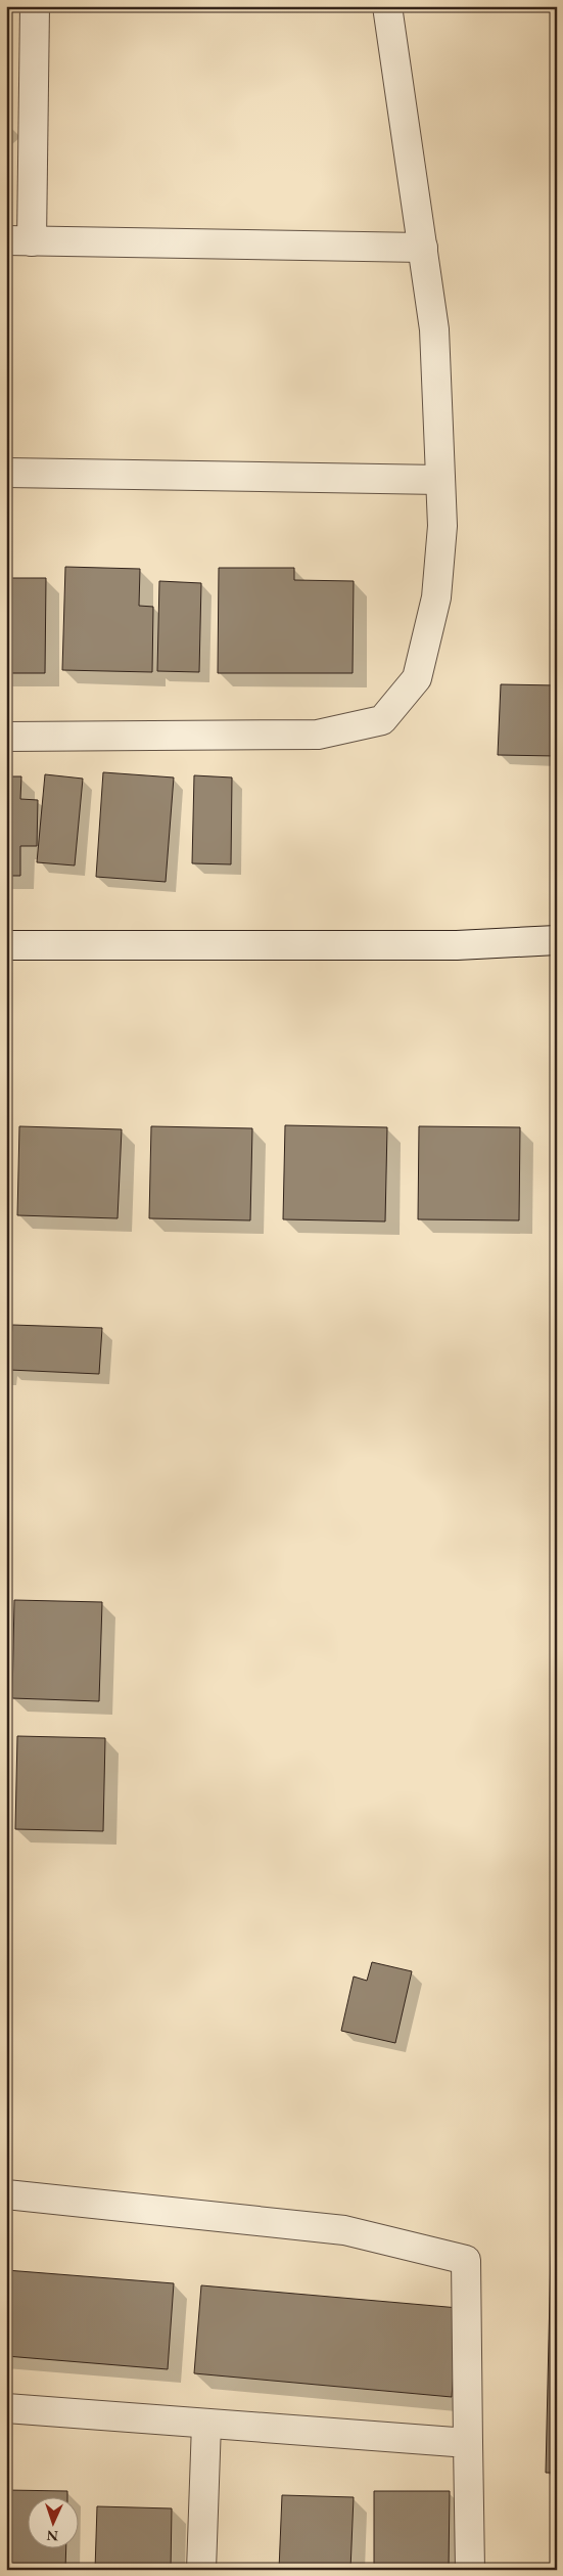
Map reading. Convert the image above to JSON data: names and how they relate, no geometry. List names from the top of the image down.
{
  "north": "bottom"
}
